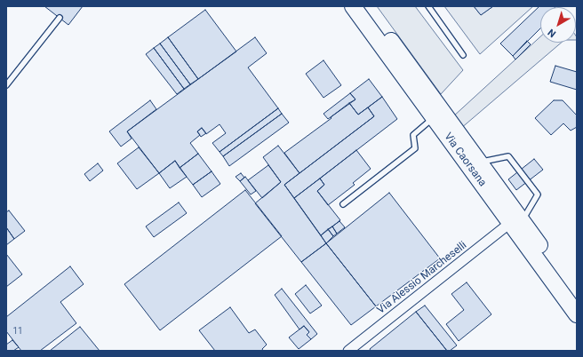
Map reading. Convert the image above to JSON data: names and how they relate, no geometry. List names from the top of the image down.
{
  "streets": {
    "main road": ["Via Caorsana"],
    "street": ["Via Alessio Marcheselli"]
  },
  "crossings": [
    ["Via Caorsana", "Via Alessio Marcheselli"]
  ],
  "house_numbers": ["11"],
  "north": "bottom left"
}
